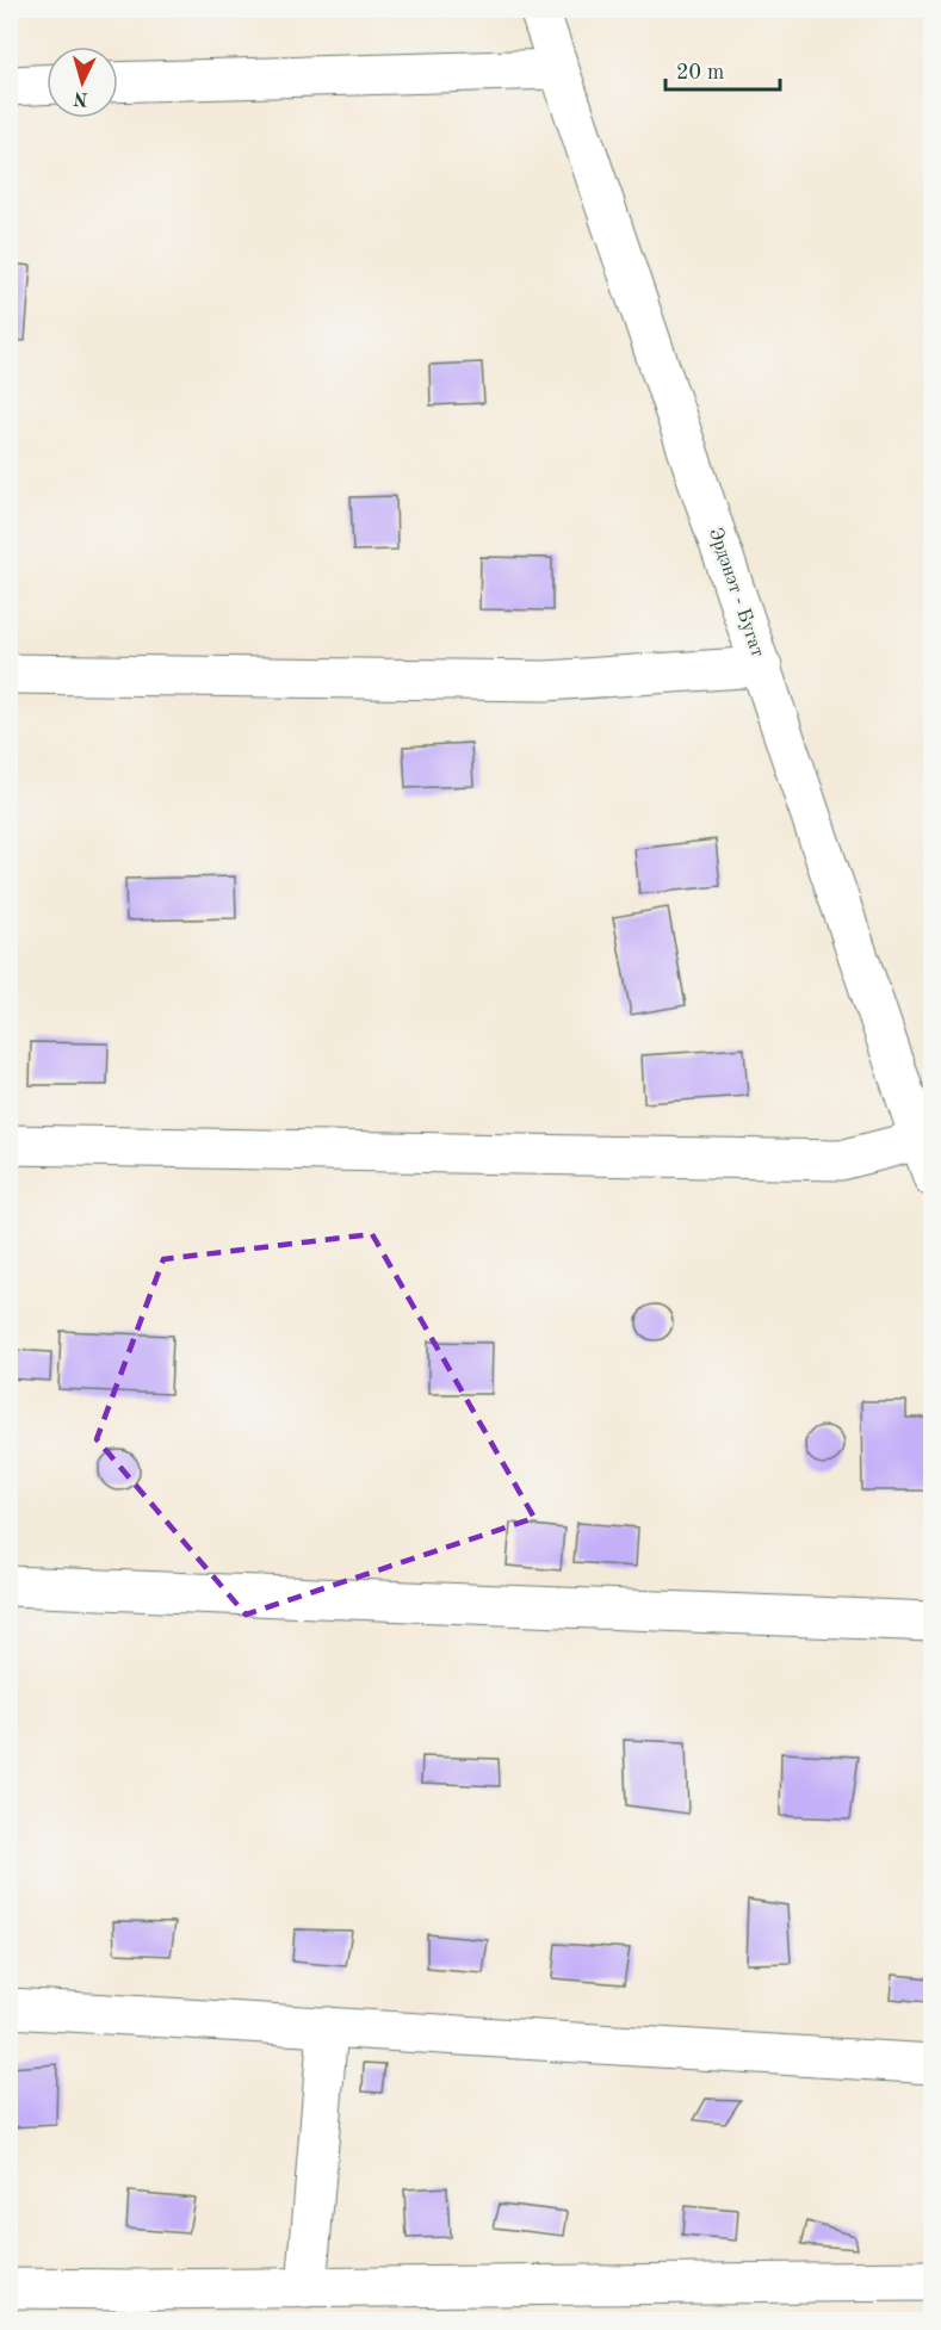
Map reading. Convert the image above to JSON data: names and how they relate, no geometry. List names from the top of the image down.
{
  "streets": {
    "street": ["Эрдэнэт - Бугат"]
  },
  "scale_bar": "20 m",
  "north": "bottom"
}
